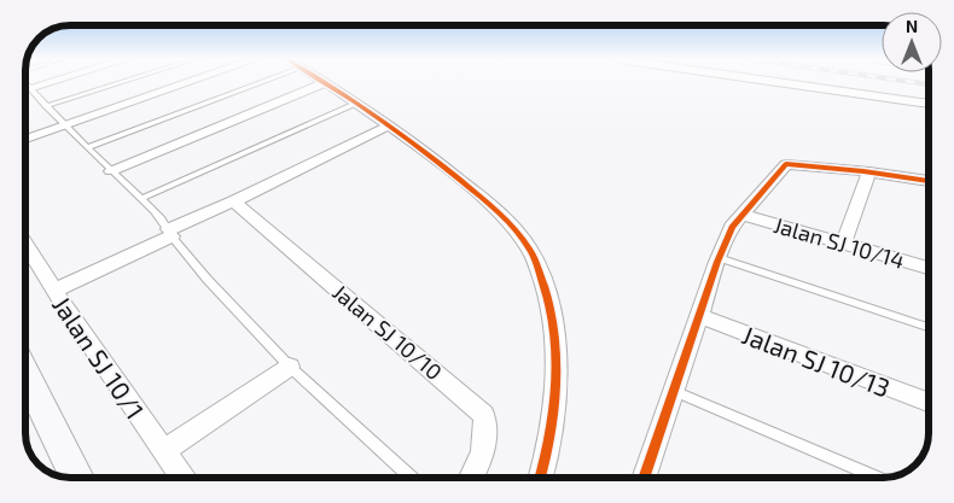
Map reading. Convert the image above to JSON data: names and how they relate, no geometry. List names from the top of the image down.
{
  "streets": {
    "street": [
      "Jalan SJ 10/14",
      "Jalan SJ 10/10",
      "Jalan SJ 10/1",
      "Jalan SJ 10/13"
    ]
  },
  "north": "top"
}
